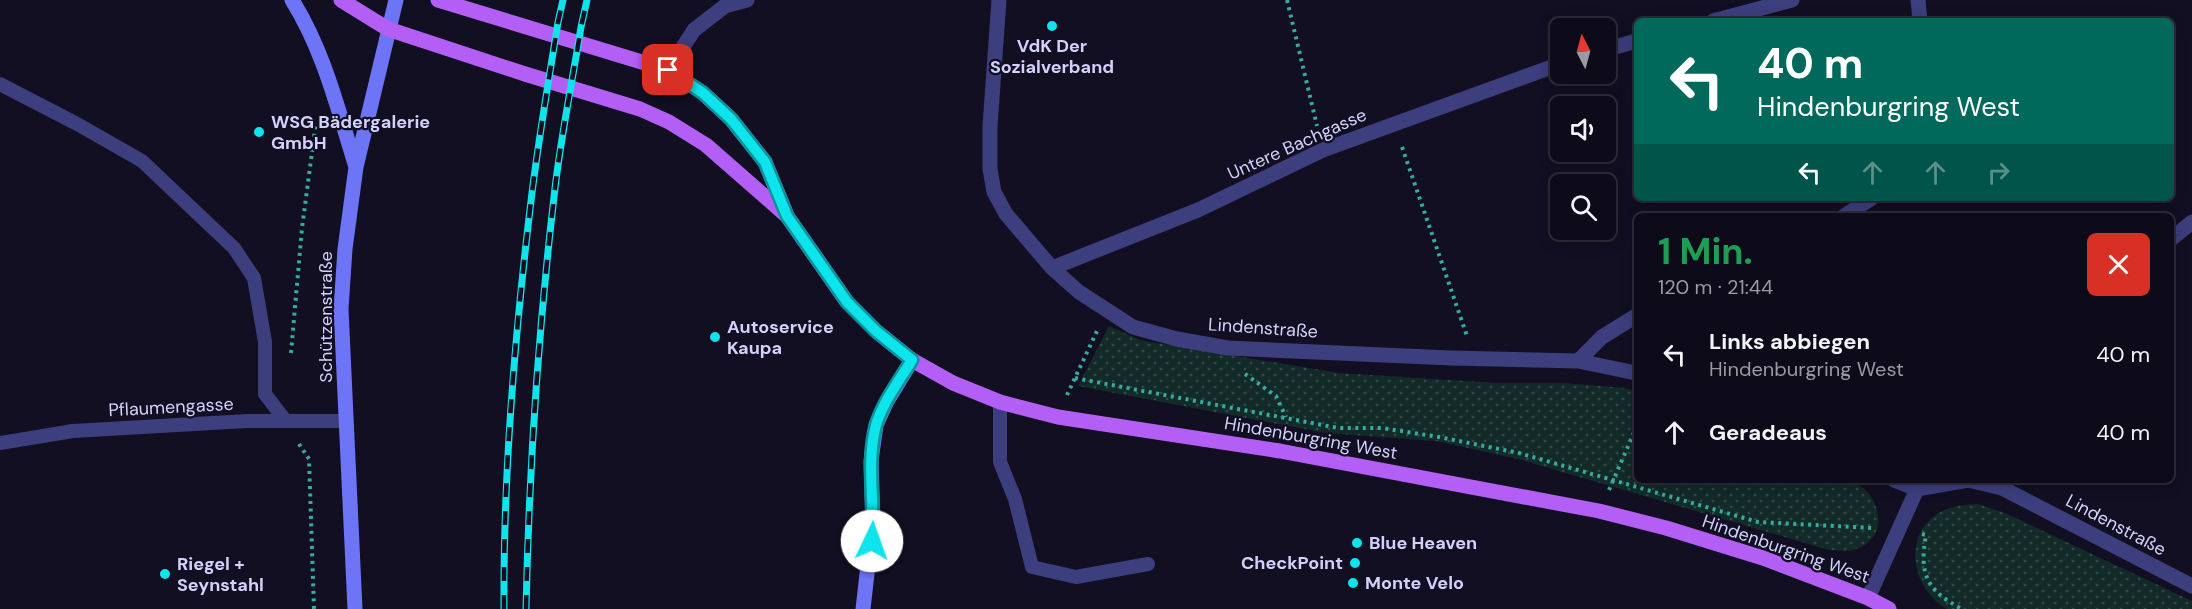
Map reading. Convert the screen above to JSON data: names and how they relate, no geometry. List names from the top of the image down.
{
  "streets": {
    "main road": ["Schützenstraße", "Hindenburgring West"],
    "street": ["Untere Bachgasse", "Lindenstraße"],
    "lane": ["Pflaumengasse"]
  },
  "crossings": [
    ["Untere Bachgasse", "Lindenstraße"],
    ["Schützenstraße", "Pflaumengasse"]
  ],
  "places": [
    "VdK Der Sozialverband",
    "WSG Bädergalerie GmbH",
    "Autoservice Kaupa",
    "Blue Heaven",
    "CheckPoint",
    "Riegel + Seynstahl",
    "Monte Velo"
  ],
  "north": "top",
  "page": {
    "turn": ["40 m", "Hindenburgring West"],
    "heading": ["1 Min.", "120 m · 21:44"],
    "list": [
      {
        "name": "Links abbiegen",
        "note": "Hindenburgring West",
        "value": "40 m"
      },
      {
        "name": "Geradeaus",
        "value": "40 m"
      }
    ]
  }
}
